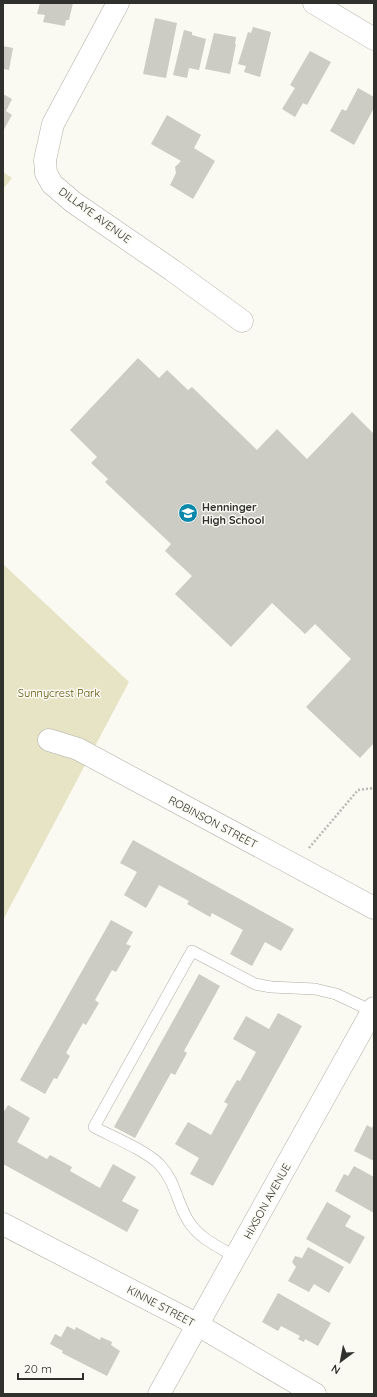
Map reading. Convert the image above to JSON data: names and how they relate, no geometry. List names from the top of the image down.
{
  "streets": {
    "street": [
      "DILLAYE AVENUE",
      "ROBINSON STREET",
      "HIXSON AVENUE",
      "KINNE STREET"
    ]
  },
  "crossings": [
    ["HIXSON AVENUE", "KINNE STREET"]
  ],
  "parks": ["Sunnycrest Park"],
  "places": {
    "school or university": ["Henninger High School"]
  },
  "scale_bar": "20 m",
  "north": "bottom left"
}
